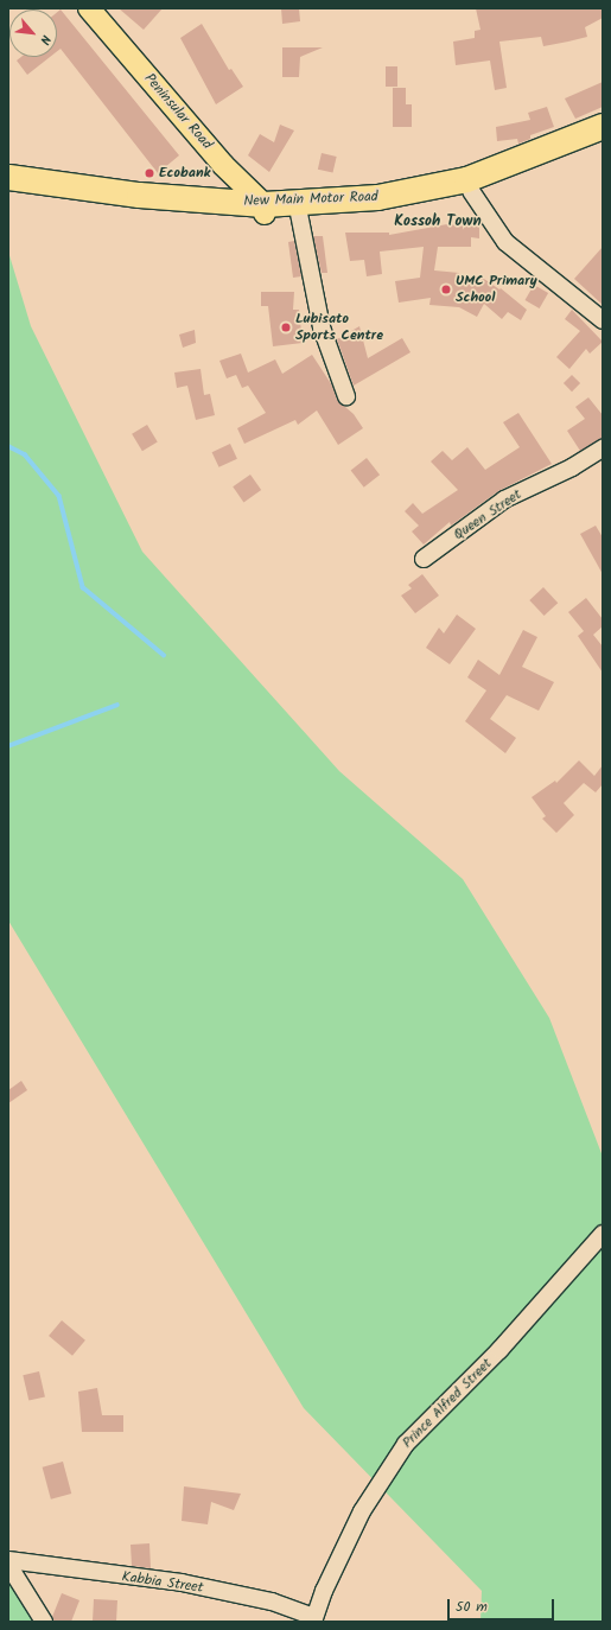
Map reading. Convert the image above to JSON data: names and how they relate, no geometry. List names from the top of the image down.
{
  "streets": {
    "highway": ["New Main Motor Road"],
    "main road": ["Peninsular Road"],
    "street": ["Queen Street", "Prince Alfred Street", "Kabbia Street"]
  },
  "crossings": [
    ["Peninsular Road", "New Main Motor Road"],
    ["Prince Alfred Street", "Kabbia Street"]
  ],
  "districts": ["Kossoh Town"],
  "places": ["Ecobank", "UMC Primary School", "Lubisato Sports Centre"],
  "scale_bar": "50 m",
  "north": "bottom right"
}
